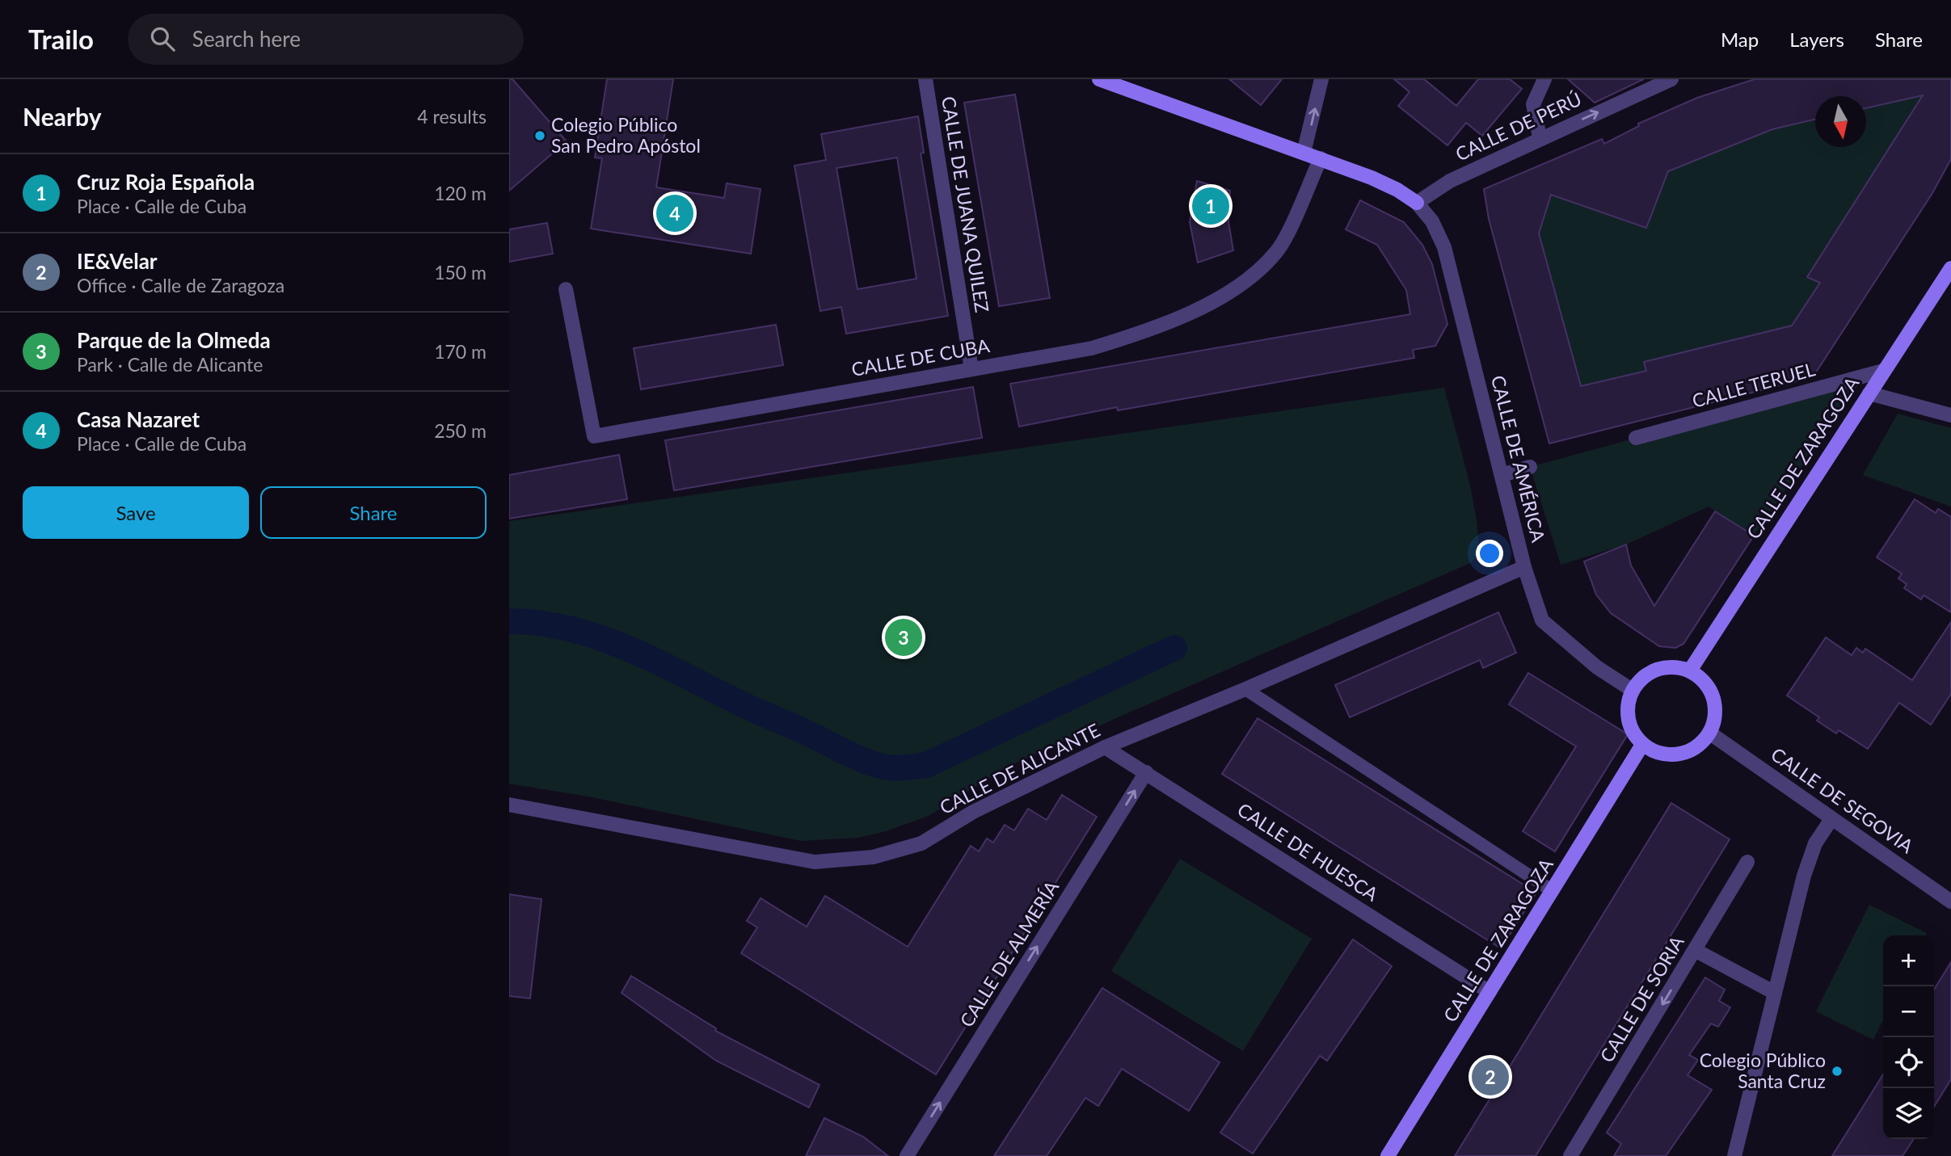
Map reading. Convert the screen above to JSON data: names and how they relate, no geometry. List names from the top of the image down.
{
  "streets": {
    "street": [
      "CALLE DE PERÚ",
      "CALLE DE JUANA QUILEZ",
      "CALLE DE CUBA",
      "CALLE TERUEL",
      "CALLE DE ZARAGOZA",
      "CALLE DE AMÉRICA",
      "CALLE DE ALICANTE",
      "CALLE DE SEGOVIA",
      "CALLE DE HUESCA",
      "CALLE DE ALMERÍA",
      "CALLE DE SORIA"
    ]
  },
  "crossings": [
    ["CALLE DE PERÚ", "CALLE DE AMÉRICA"],
    ["CALLE DE JUANA QUILEZ", "CALLE DE CUBA"],
    ["CALLE TERUEL", "CALLE DE ZARAGOZA"],
    ["CALLE DE ZARAGOZA", "CALLE DE AMÉRICA"],
    ["CALLE DE ZARAGOZA", "CALLE DE SEGOVIA"],
    ["CALLE DE ZARAGOZA", "CALLE DE HUESCA"],
    ["CALLE DE AMÉRICA", "CALLE DE ALICANTE"],
    ["CALLE DE AMÉRICA", "CALLE DE SEGOVIA"],
    ["CALLE DE ALICANTE", "CALLE DE HUESCA"],
    ["CALLE DE HUESCA", "CALLE DE ALMERÍA"]
  ],
  "one_way": ["CALLE DE PERÚ", "CALLE DE ALMERÍA"],
  "places": ["Colegio Público San Pedro Apóstol", "Colegio Público Santa Cruz"],
  "north": "bottom",
  "page": {
    "header": "Trailo",
    "search": "Search here",
    "nav": ["Map", "Layers", "Share"],
    "heading": ["Nearby", "4 results"],
    "list": [
      {
        "mark": "1",
        "name": "Cruz Roja Española",
        "note": "Place · Calle de Cuba",
        "value": "120 m"
      },
      {
        "mark": "2",
        "name": "IE&Velar",
        "note": "Office · Calle de Zaragoza",
        "value": "150 m"
      },
      {
        "mark": "3",
        "name": "Parque de la Olmeda",
        "note": "Park · Calle de Alicante",
        "value": "170 m"
      },
      {
        "mark": "4",
        "name": "Casa Nazaret",
        "note": "Place · Calle de Cuba",
        "value": "250 m"
      }
    ],
    "pins": [
      "1",
      "4",
      "3",
      "2"
    ],
    "buttons": ["Save", "Share"],
    "map_buttons": ["+", "−"]
  }
}
